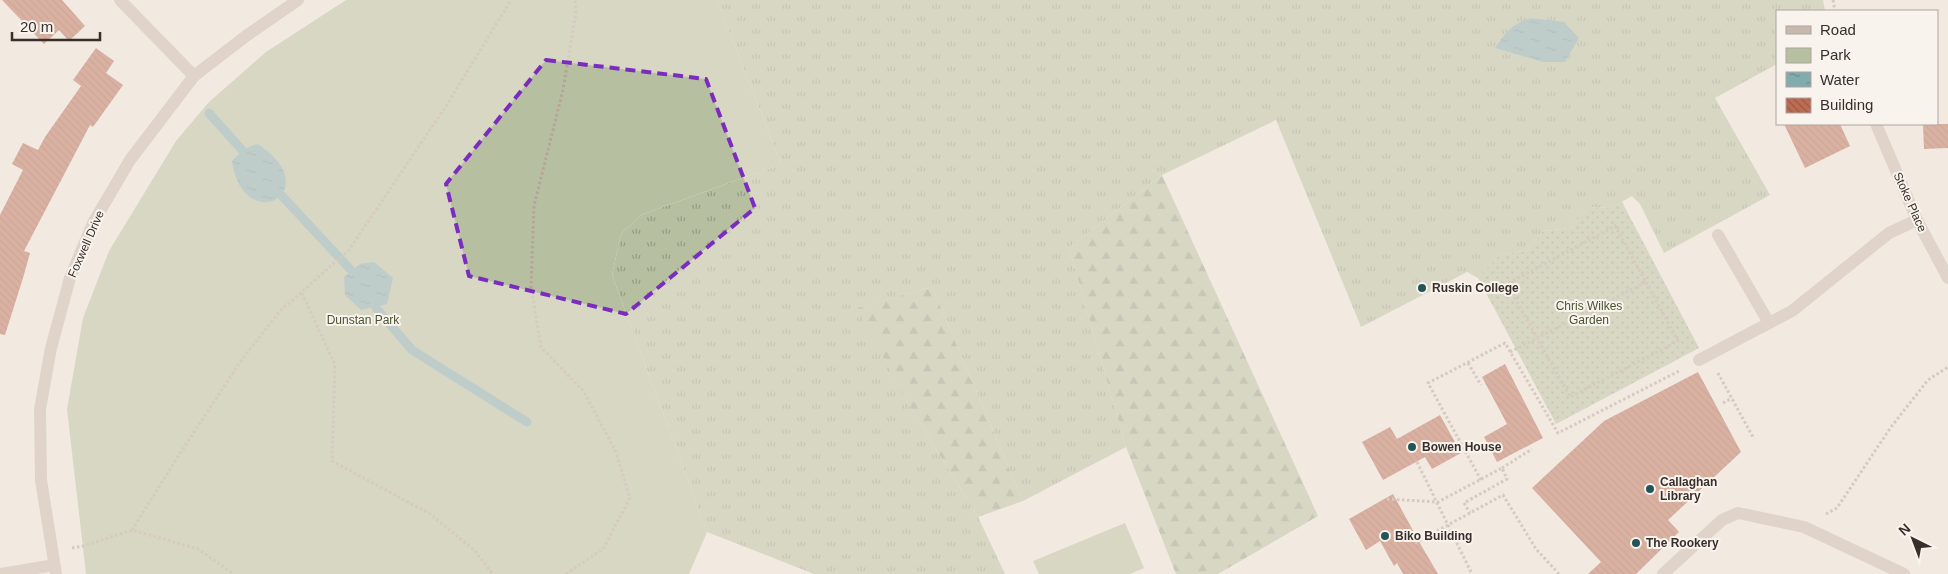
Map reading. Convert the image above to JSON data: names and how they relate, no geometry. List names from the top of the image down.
{
  "streets": {
    "street": ["Stoke Place", "Foxwell Drive"]
  },
  "parks": ["Chris Wilkes Garden", "Dunstan Park"],
  "places": [
    "Ruskin College",
    "Bowen House",
    "Callaghan Library",
    "Biko Building",
    "The Rookery"
  ],
  "legend": [
    "Road",
    "Park",
    "Water",
    "Building"
  ],
  "scale_bar": "20 m",
  "north": "top left"
}
